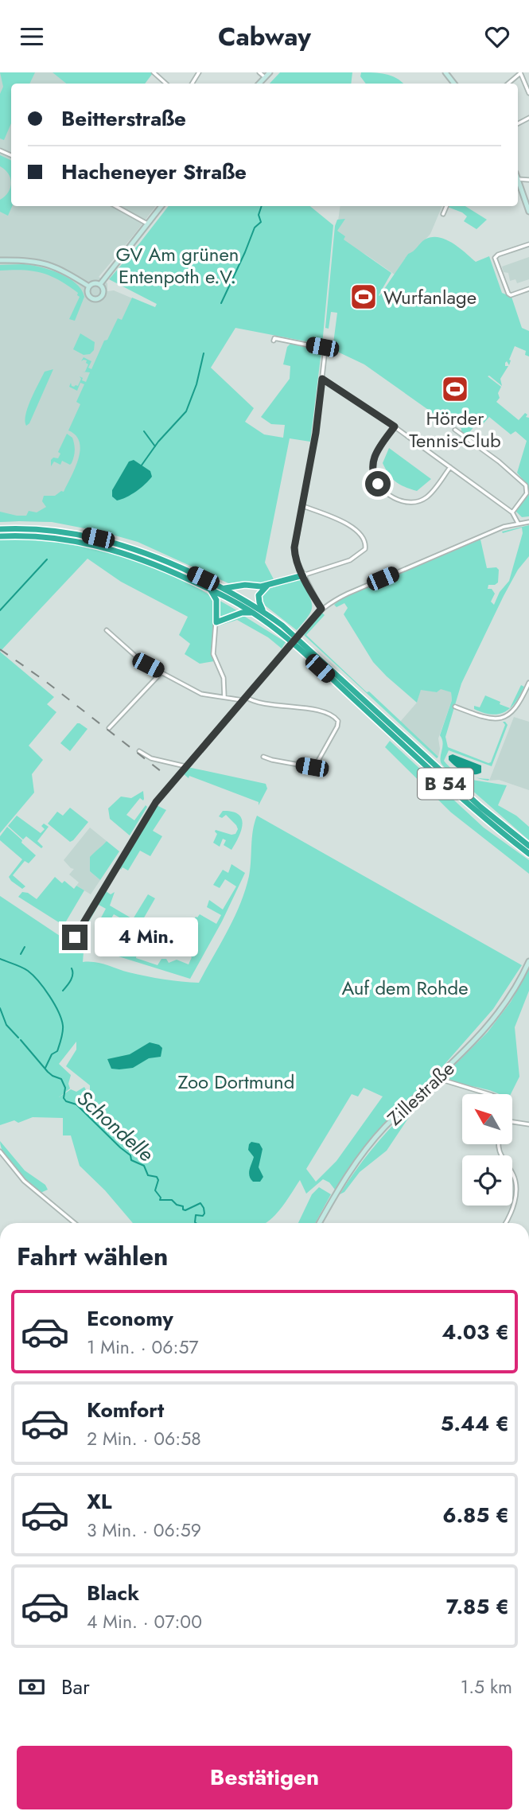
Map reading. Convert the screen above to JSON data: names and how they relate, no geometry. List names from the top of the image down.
{
  "streets": {
    "highway": ["B 54"],
    "main road": ["Zillestraße"]
  },
  "water": ["Schondelle"],
  "parks": ["GV Am grünen Entenpoth e.V.", "Auf dem Rohde", "Zoo Dortmund"],
  "places": {
    "sports": ["Wurfanlage", "Hörder Tennis-Club"]
  },
  "north": "top left",
  "page": {
    "header": "Cabway",
    "banner": ["Beitterstraße", "Hacheneyer Straße"],
    "bubble": "4 Min.",
    "heading": "Fahrt wählen",
    "list": [
      {
        "name": "Economy",
        "note": "1 Min. · 06:57",
        "value": "4.03 €"
      },
      {
        "name": "Komfort",
        "note": "2 Min. · 06:58",
        "value": "5.44 €"
      },
      {
        "name": "XL",
        "note": "3 Min. · 06:59",
        "value": "6.85 €"
      },
      {
        "name": "Black",
        "note": "4 Min. · 07:00",
        "value": "7.85 €"
      }
    ],
    "pay": ["Bar", "1.5 km"],
    "buttons": "Bestätigen"
  }
}
